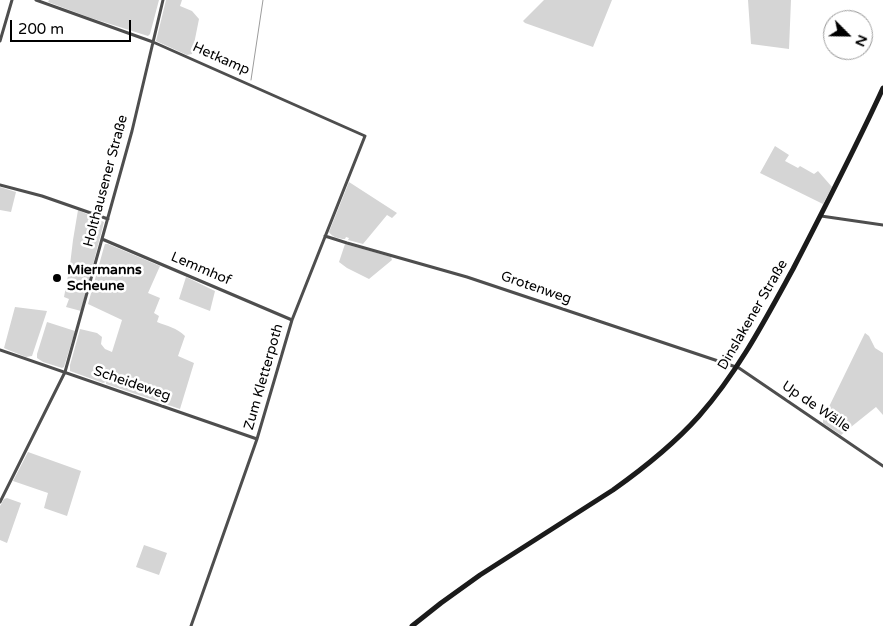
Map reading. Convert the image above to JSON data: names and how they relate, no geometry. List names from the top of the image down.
{
  "streets": {
    "main road": ["Dinslakener Straße"],
    "street": [
      "Hetkamp",
      "Holthausener Straße",
      "Lemmhof",
      "Grotenweg",
      "Zum Kletterpoth",
      "Scheideweg",
      "Up de Wälle"
    ]
  },
  "crossings": [
    ["Hetkamp", "Holthausener Straße"],
    ["Hetkamp", "Zum Kletterpoth"],
    ["Holthausener Straße", "Lemmhof"],
    ["Holthausener Straße", "Scheideweg"],
    ["Lemmhof", "Zum Kletterpoth"],
    ["Grotenweg", "Dinslakener Straße"],
    ["Grotenweg", "Zum Kletterpoth"],
    ["Grotenweg", "Up de Wälle"],
    ["Dinslakener Straße", "Up de Wälle"],
    ["Zum Kletterpoth", "Scheideweg"]
  ],
  "places": ["Miermanns Scheune"],
  "scale_bar": "200 m",
  "north": "bottom right"
}
